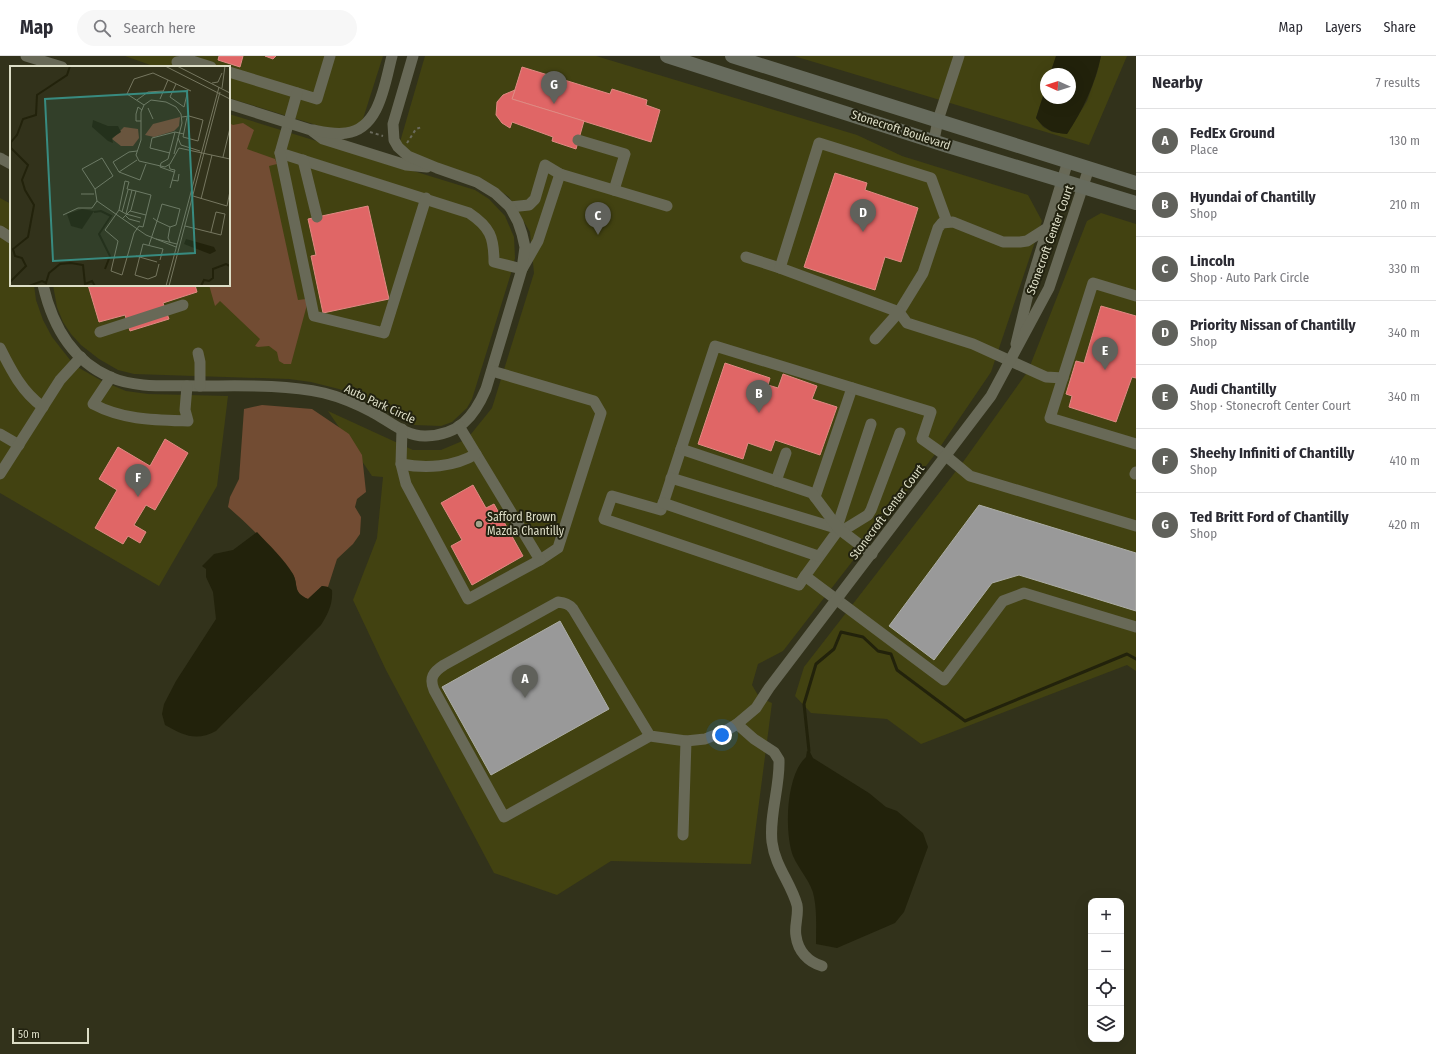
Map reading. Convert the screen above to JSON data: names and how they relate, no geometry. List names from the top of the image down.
{
  "streets": {
    "main road": ["Stonecroft Boulevard"],
    "street": ["Stonecroft Center Court", "Auto Park Circle"]
  },
  "crossings": [
    ["Stonecroft Boulevard", "Stonecroft Center Court"]
  ],
  "places": ["Safford Brown Mazda Chantilly"],
  "scale_bar": "50 m",
  "north": "left",
  "page": {
    "header": "Map",
    "search": "Search here",
    "nav": ["Map", "Layers", "Share"],
    "heading": ["Nearby", "7 results"],
    "pins": [
      "G",
      "D",
      "C",
      "E",
      "B",
      "F",
      "A"
    ],
    "list": [
      {
        "mark": "A",
        "name": "FedEx Ground",
        "note": "Place",
        "value": "130 m"
      },
      {
        "mark": "B",
        "name": "Hyundai of Chantilly",
        "note": "Shop",
        "value": "210 m"
      },
      {
        "mark": "C",
        "name": "Lincoln",
        "note": "Shop · Auto Park Circle",
        "value": "330 m"
      },
      {
        "mark": "D",
        "name": "Priority Nissan of Chantilly",
        "note": "Shop",
        "value": "340 m"
      },
      {
        "mark": "E",
        "name": "Audi Chantilly",
        "note": "Shop · Stonecroft Center Court",
        "value": "340 m"
      },
      {
        "mark": "F",
        "name": "Sheehy Infiniti of Chantilly",
        "note": "Shop",
        "value": "410 m"
      },
      {
        "mark": "G",
        "name": "Ted Britt Ford of Chantilly",
        "note": "Shop",
        "value": "420 m"
      }
    ],
    "map_buttons": ["+", "−"],
    "scale": "50 m"
  }
}
